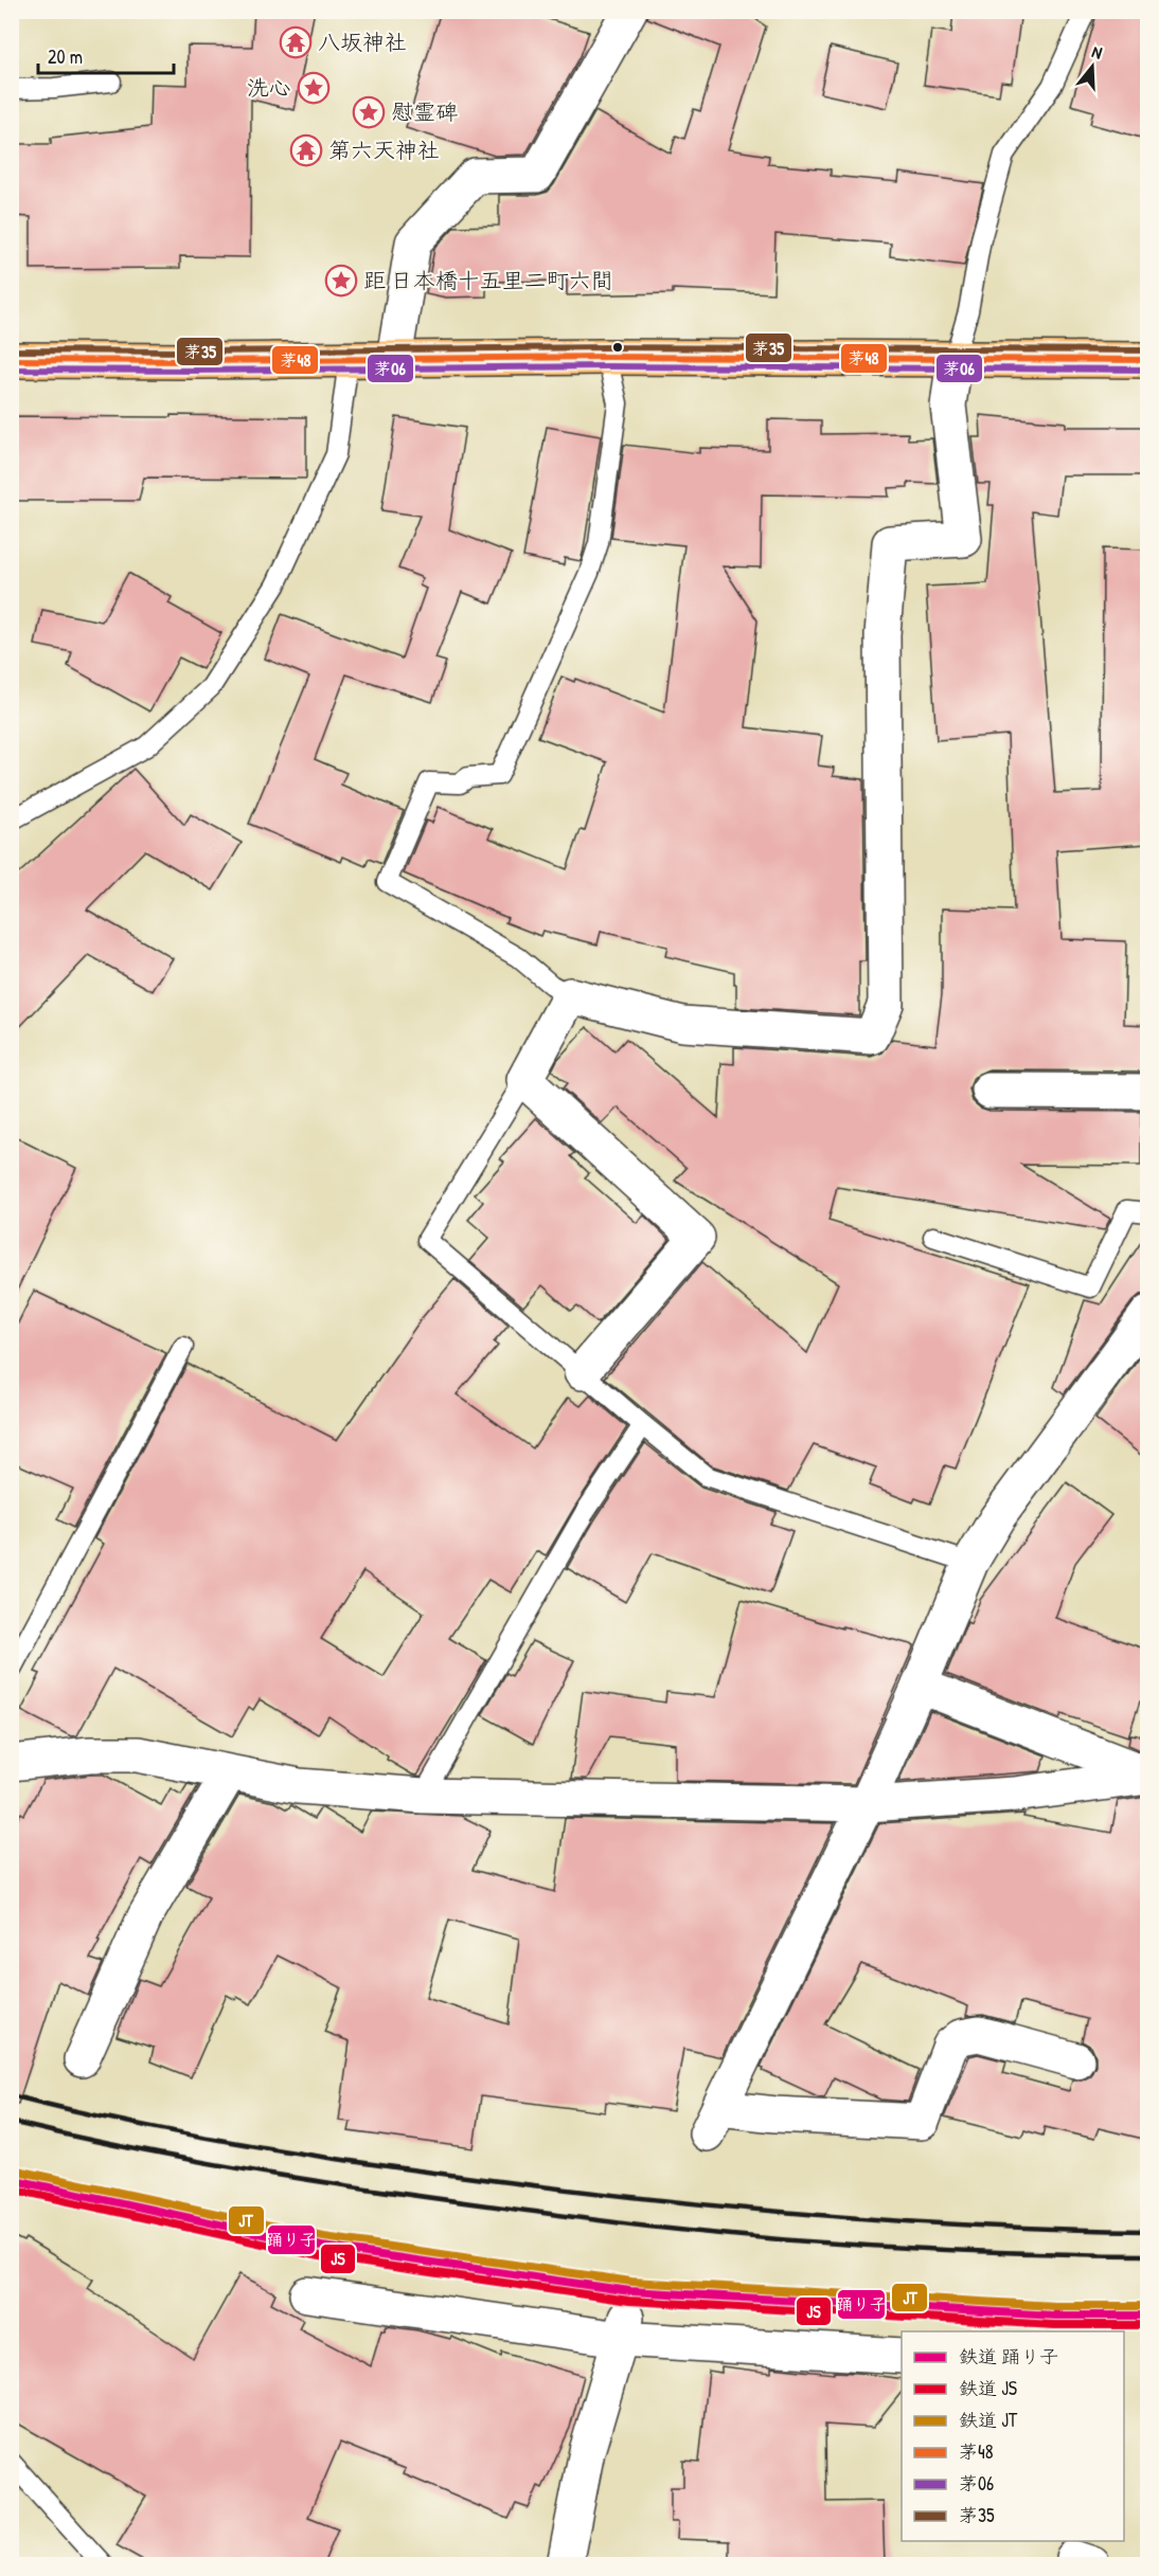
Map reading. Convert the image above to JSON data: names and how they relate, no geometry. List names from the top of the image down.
{
  "places": {
    "temple": ["八坂神社", "第六天神社"],
    "place": ["洗心", "慰霊碑", "距 日本橋十五里二町六間"]
  },
  "lines": [
    "transit line 茅35",
    "transit line 茅48",
    "transit line 茅06",
    "rail line JT",
    "rail line 踊り子",
    "rail line JS"
  ],
  "legend": [
    "鉄道 踊り子",
    "鉄道 JS",
    "鉄道 JT",
    "茅48",
    "茅06",
    "茅35"
  ],
  "scale_bar": "20 m",
  "north": "top"
}
